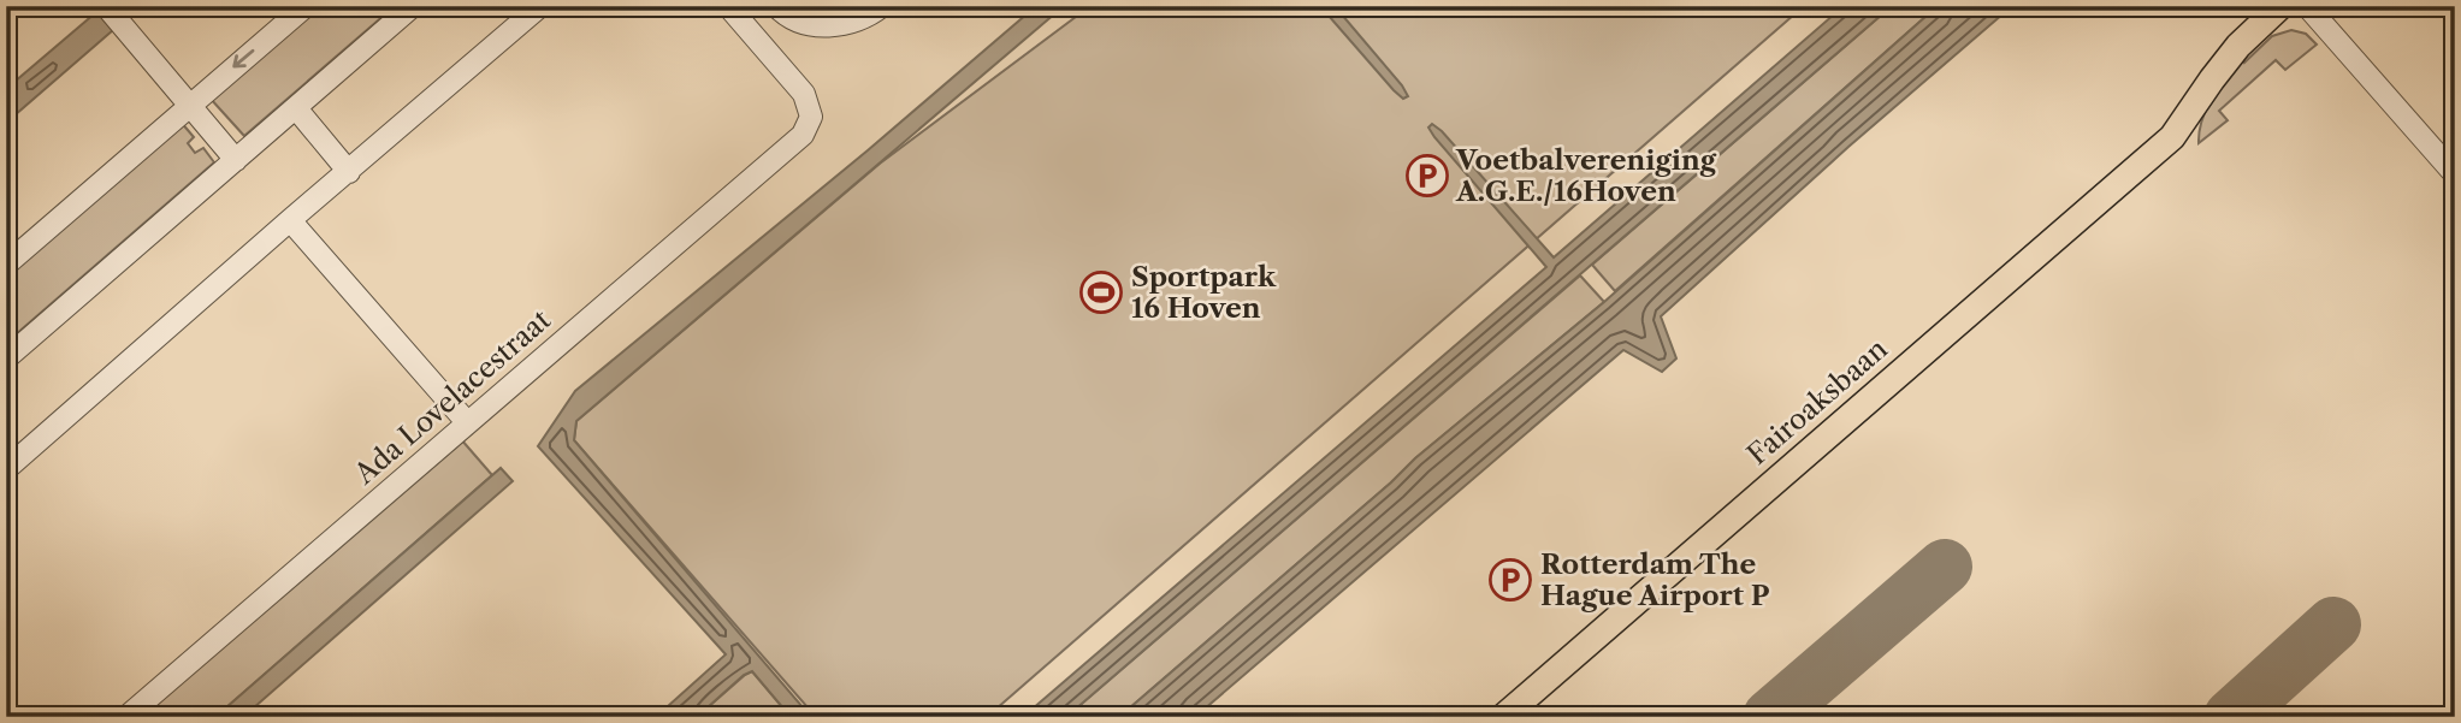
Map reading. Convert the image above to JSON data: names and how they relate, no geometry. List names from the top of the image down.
{
  "streets": {
    "main road": ["Fairoaksbaan"],
    "street": ["Ada Lovelacestraat"]
  },
  "places": {
    "parking": ["Voetbalvereniging A.G.E./16Hoven", "Rotterdam The Hague Airport P"],
    "sports": ["Sportpark 16 Hoven"]
  }
}
